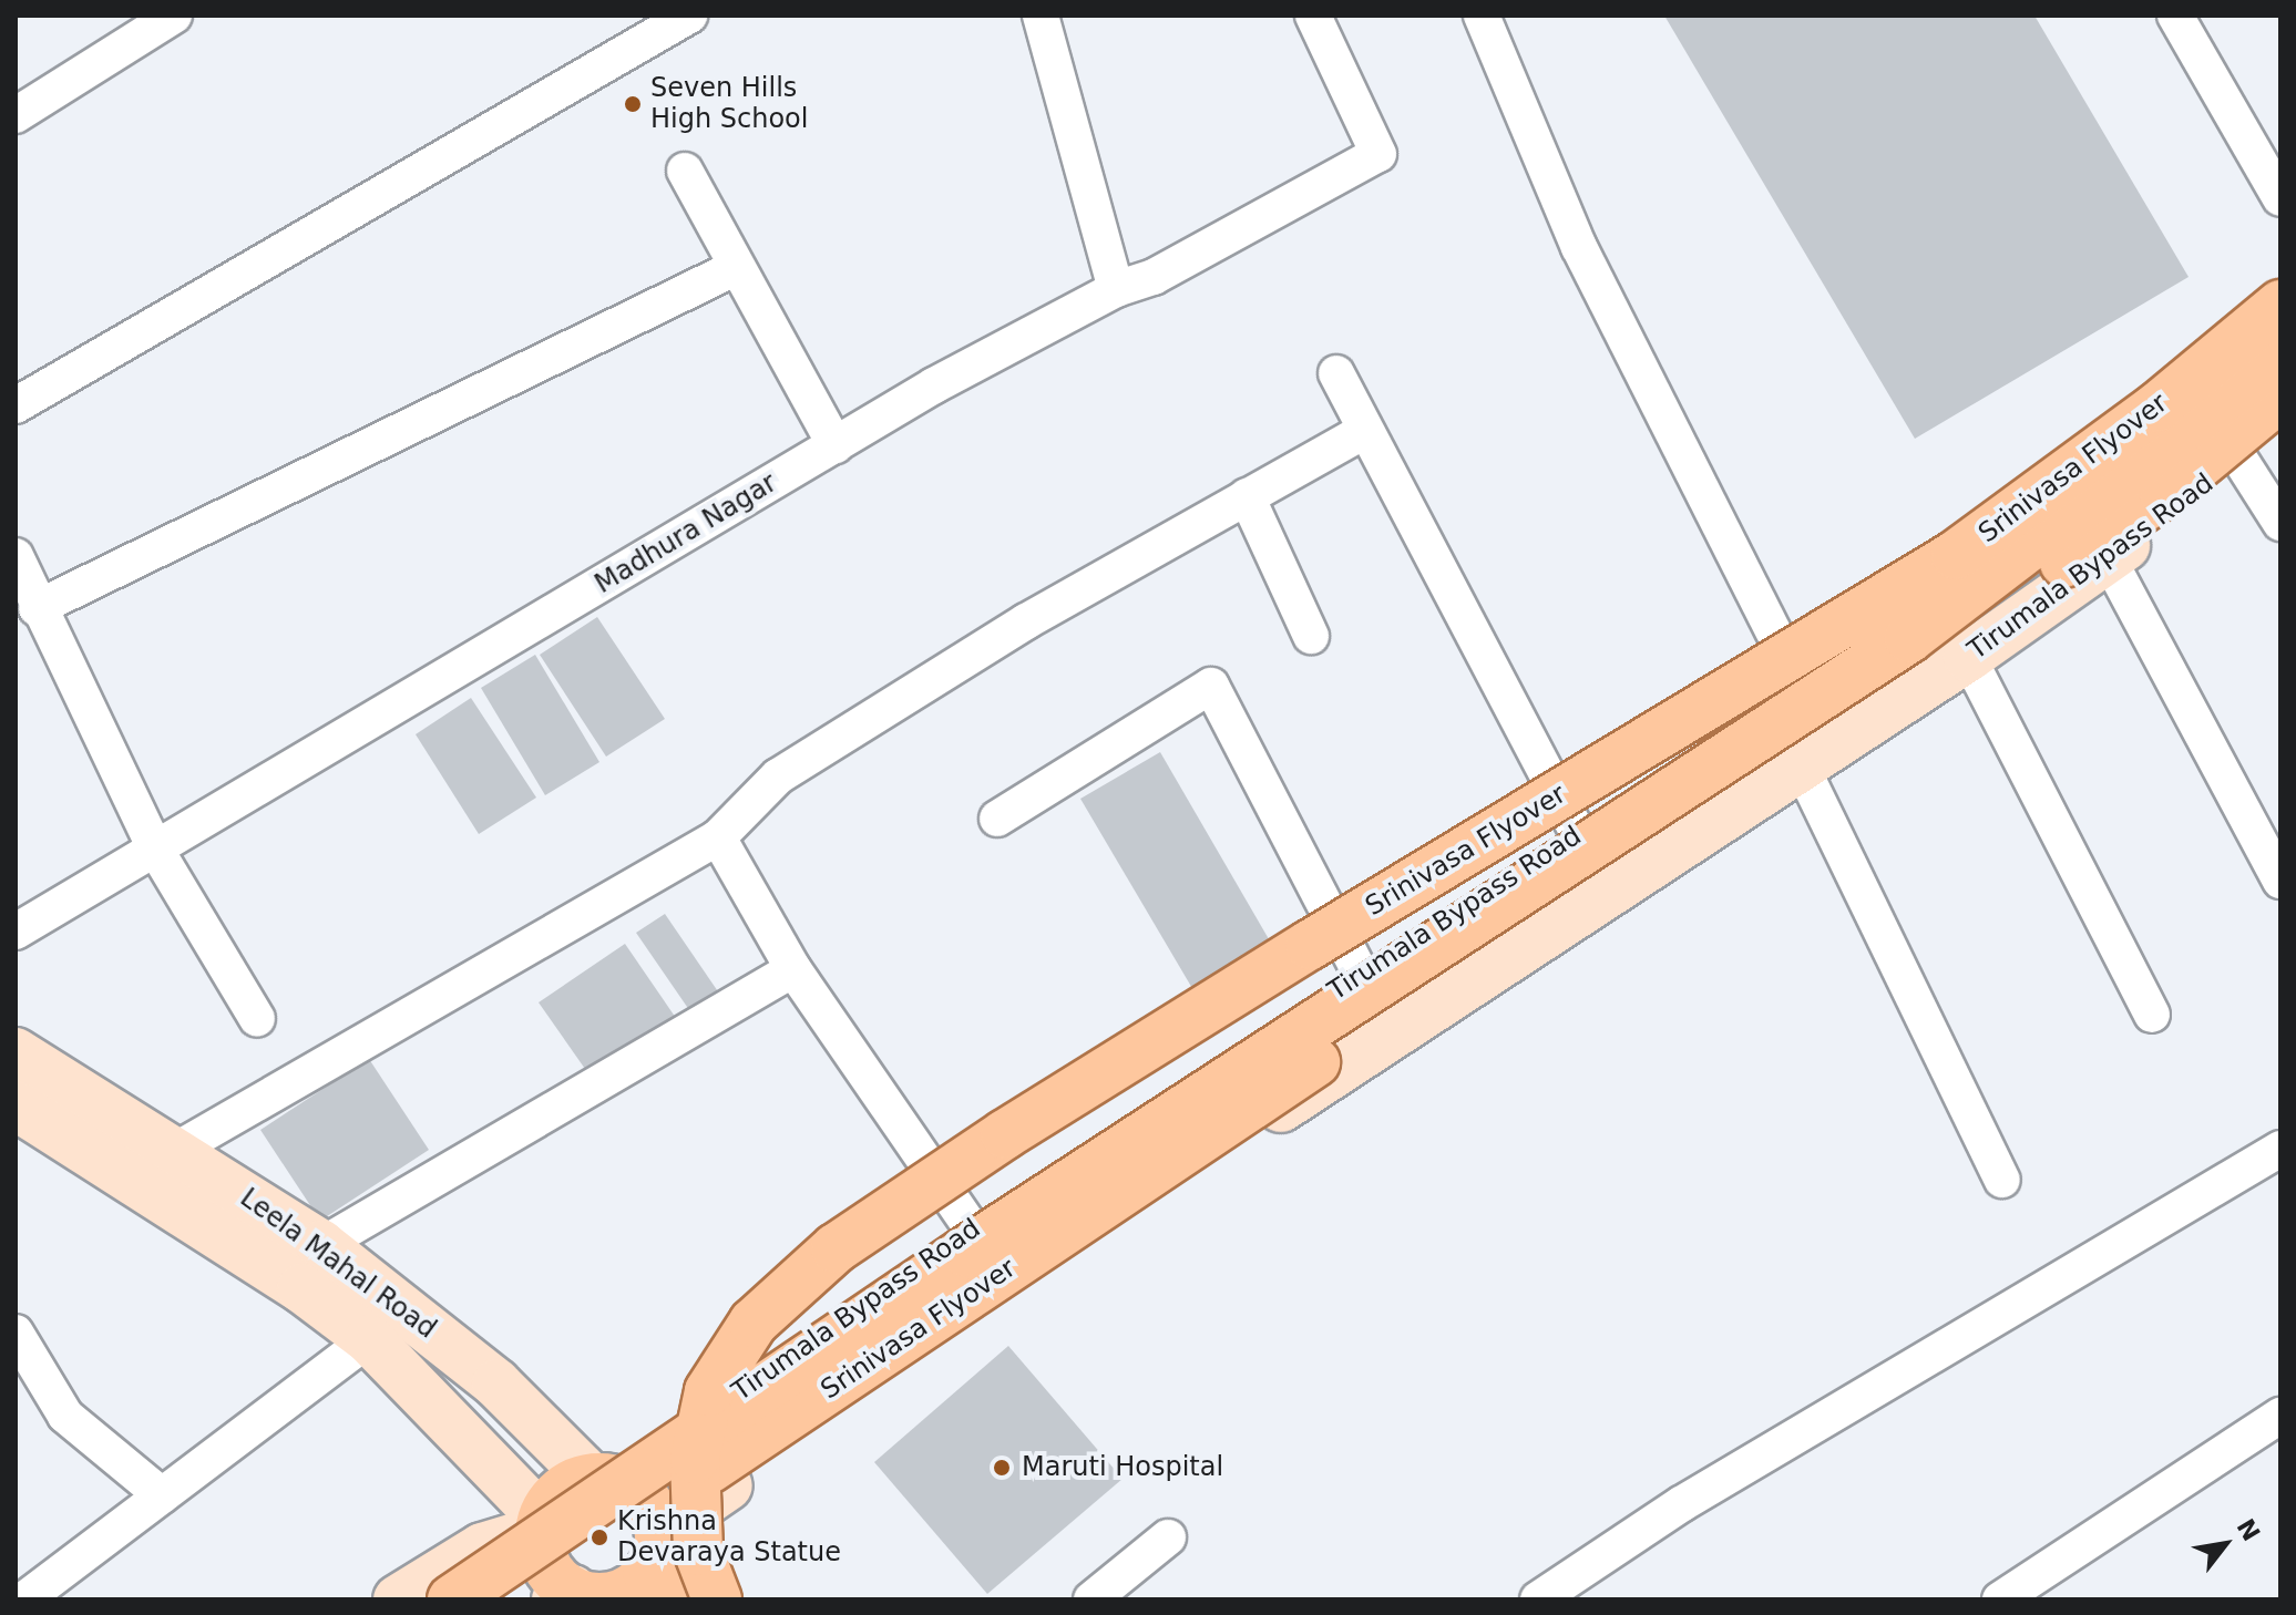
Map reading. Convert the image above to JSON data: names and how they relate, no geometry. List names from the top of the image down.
{
  "streets": {
    "main road": ["Srinivasa Flyover"],
    "street": ["Madhura Nagar", "Tirumala Bypass Road", "Leela Mahal Road"]
  },
  "crossings": [
    ["Tirumala Bypass Road", "Leela Mahal Road"]
  ],
  "places": ["Seven Hills High School", "Maruti Hospital", "Krishna Devaraya Statue"],
  "north": "top right"
}
